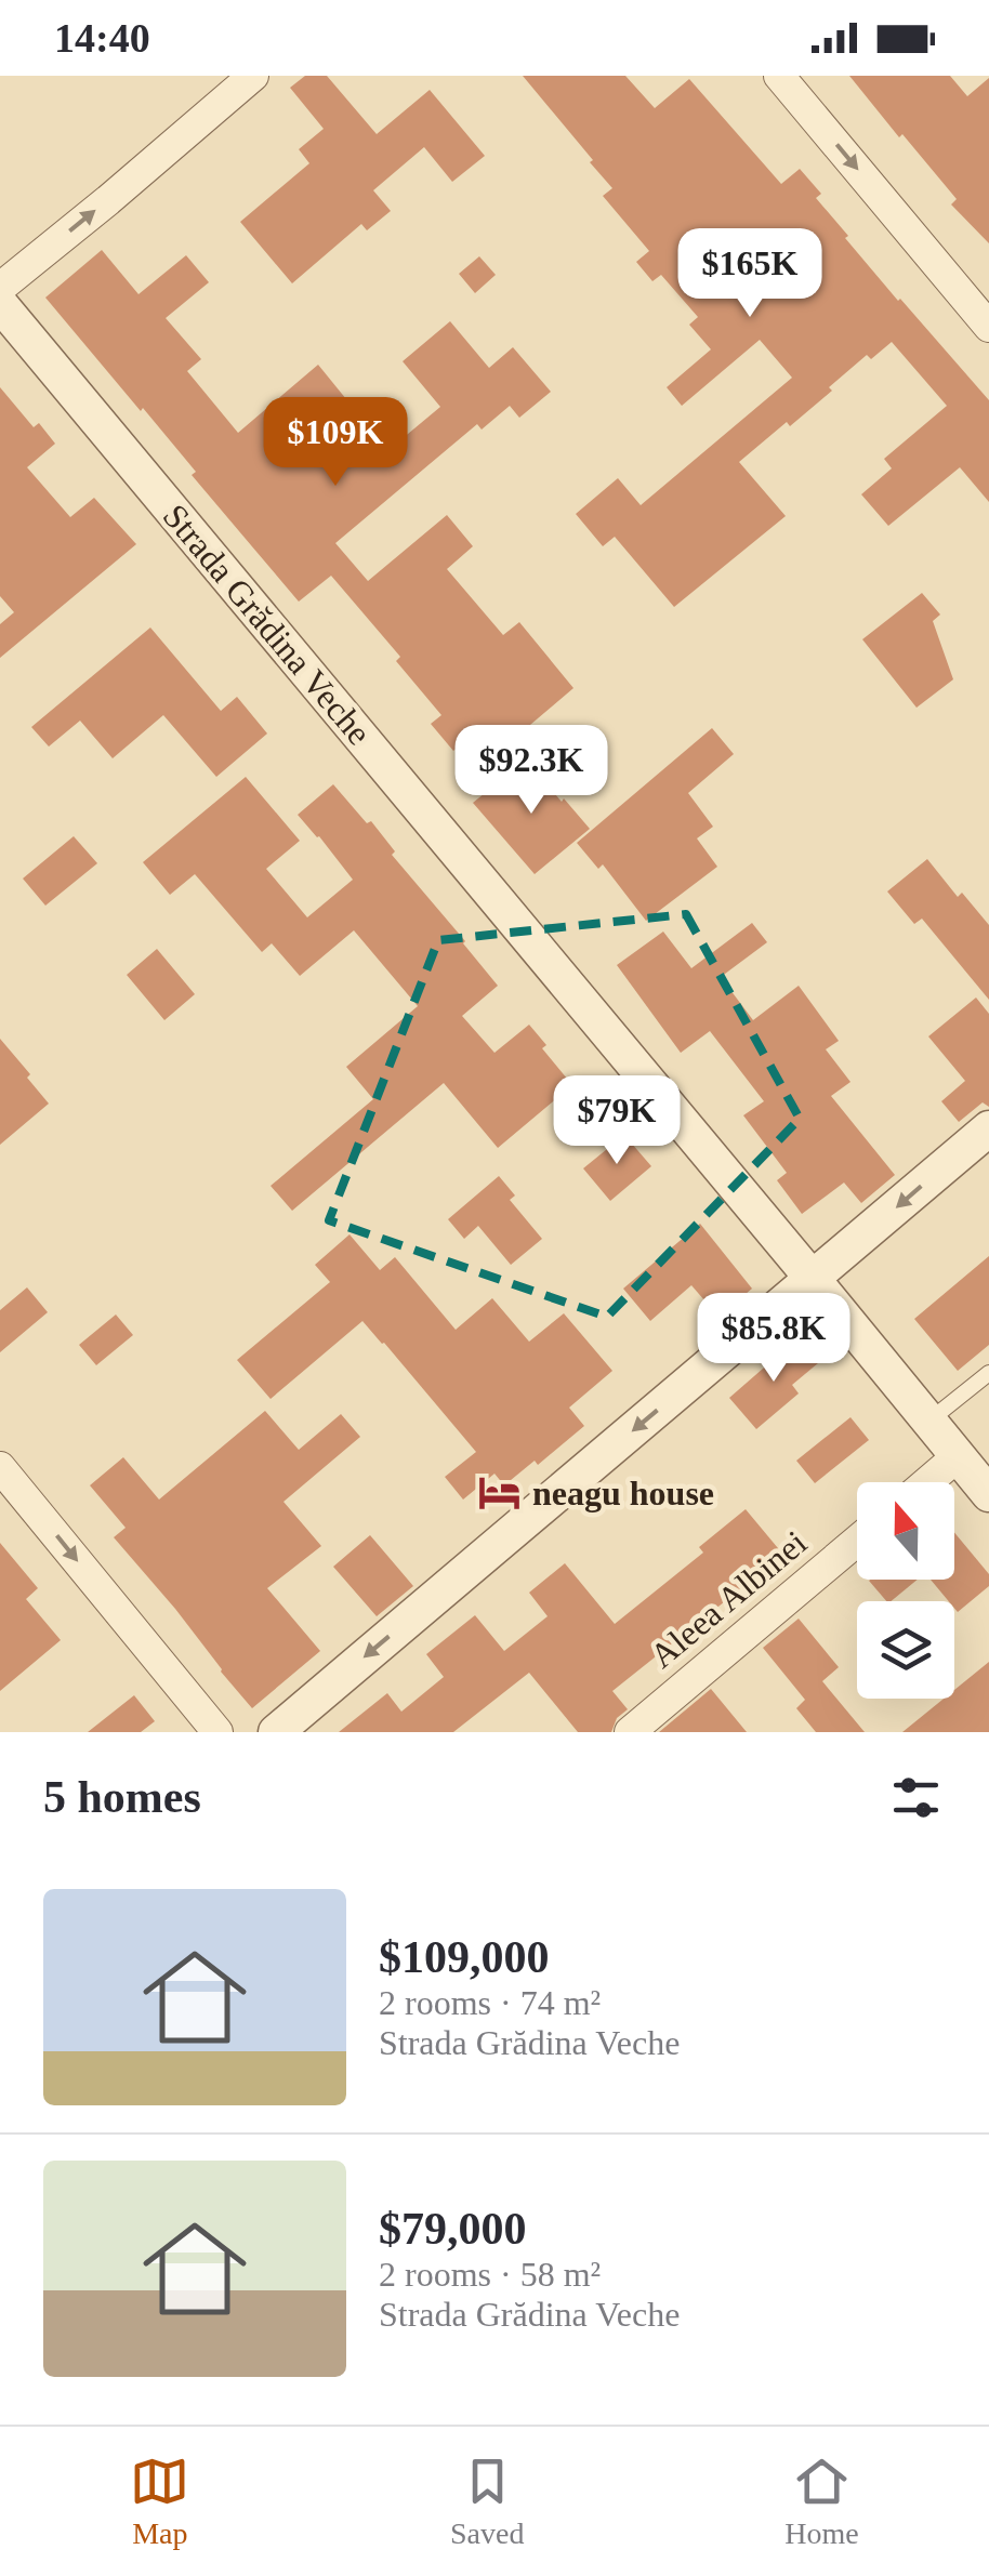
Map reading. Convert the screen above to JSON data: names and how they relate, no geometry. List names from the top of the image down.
{
  "streets": {
    "street": ["Strada Grădina Veche", "Aleea Albinei"]
  },
  "places": {
    "hotel": ["neagu house"]
  },
  "north": "top",
  "page": {
    "status": "14:40",
    "price": [
      "$165K",
      "$109K",
      "$92.3K",
      "$79K",
      "$85.8K"
    ],
    "heading": "5 homes",
    "list": [
      {
        "name": "$109,000",
        "note": "2 rooms · 74 m² · Strada Grădina Veche"
      },
      {
        "name": "$79,000",
        "note": "2 rooms · 58 m² · Strada Grădina Veche"
      }
    ],
    "tabs": ["Map", "Saved", "Home"]
  }
}
